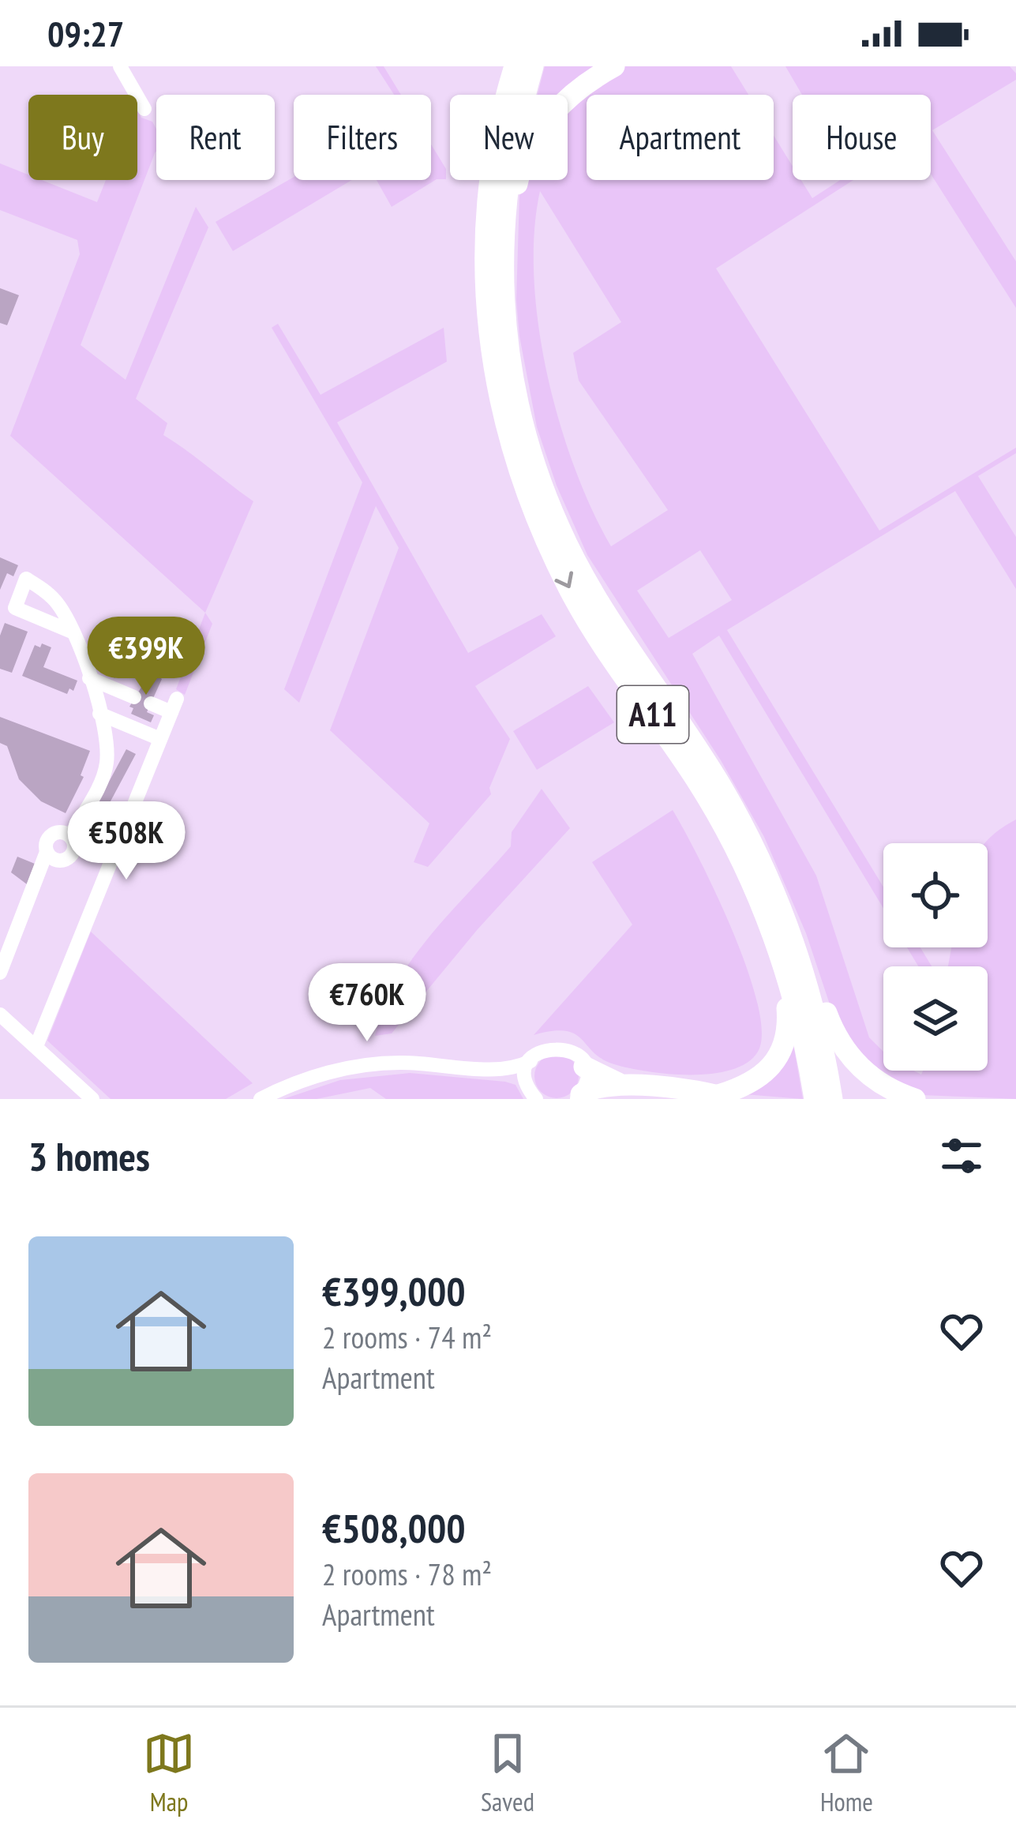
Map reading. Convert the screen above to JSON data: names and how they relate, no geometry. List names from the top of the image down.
{
  "streets": {
    "highway": ["A11"]
  },
  "page": {
    "status": "09:27",
    "chip": [
      "Buy",
      "Rent",
      "Filters",
      "New",
      "Apartment",
      "House"
    ],
    "price": ["€399K", "€508K", "€760K"],
    "heading": "3 homes",
    "list": [
      {
        "name": "€399,000",
        "note": "2 rooms · 74 m² · Apartment"
      },
      {
        "name": "€508,000",
        "note": "2 rooms · 78 m² · Apartment"
      }
    ],
    "tabs": ["Map", "Saved", "Home"]
  }
}
